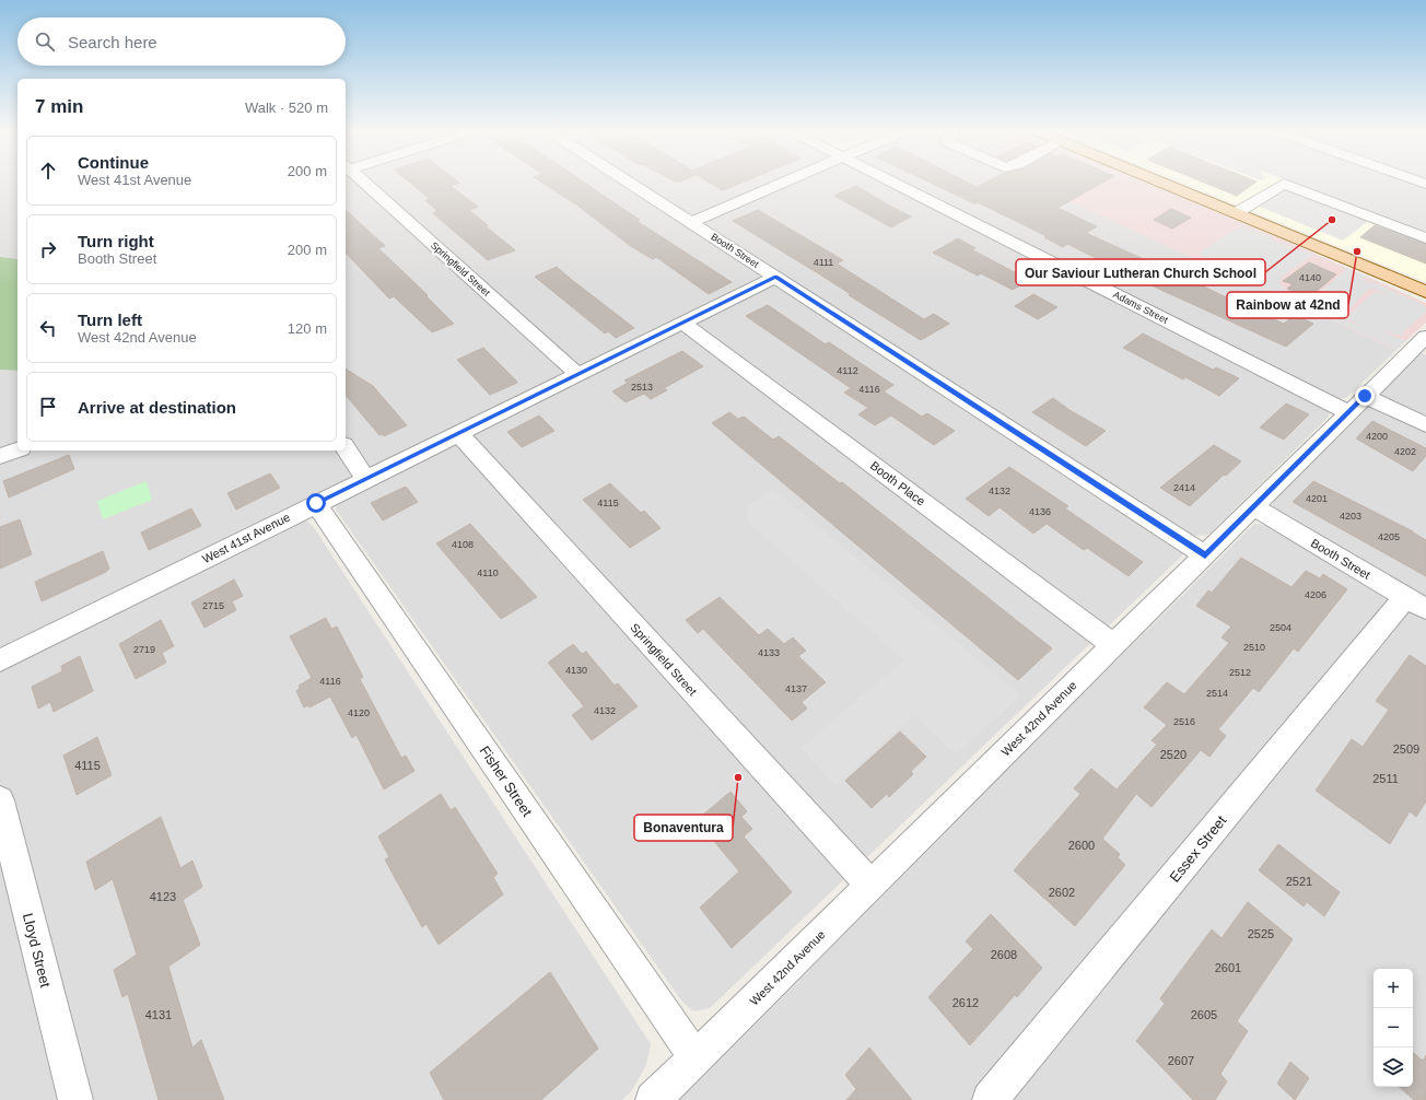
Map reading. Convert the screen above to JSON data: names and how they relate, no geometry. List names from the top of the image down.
{
  "streets": {
    "street": [
      "Booth Street",
      "Springfield Street",
      "Adams Street",
      "Booth Place",
      "West 41st Avenue",
      "West 42nd Avenue",
      "Fisher Street",
      "Essex Street",
      "Lloyd Street"
    ]
  },
  "crossings": [
    ["Booth Street", "West 41st Avenue"],
    ["Booth Street", "West 42nd Avenue"],
    ["Booth Street", "Essex Street"],
    ["Springfield Street", "West 41st Avenue"],
    ["Springfield Street", "West 42nd Avenue"],
    ["Adams Street", "West 42nd Avenue"],
    ["Booth Place", "West 41st Avenue"],
    ["Booth Place", "West 42nd Avenue"],
    ["West 41st Avenue", "Fisher Street"],
    ["West 42nd Avenue", "Fisher Street"]
  ],
  "places": ["Our Saviour Lutheran Church School", "Rainbow at 42nd", "Bonaventura"],
  "house_numbers": [
    "4111",
    "4140",
    "4112",
    "2513",
    "4116",
    "4200",
    "4202",
    "2414",
    "4132",
    "4201",
    "4115",
    "4136",
    "4203",
    "4205",
    "4108",
    "4110",
    "4206",
    "2715",
    "2504",
    "2510",
    "2719",
    "4133",
    "4130",
    "2512",
    "4116",
    "4137",
    "2514",
    "4132",
    "4120",
    "2516",
    "2509",
    "2520",
    "4115",
    "2511",
    "2600",
    "2521",
    "2602",
    "4123",
    "2525",
    "2608",
    "2601",
    "2612",
    "4131",
    "2605",
    "2607"
  ],
  "page": {
    "search": "Search here",
    "heading": ["7 min", "Walk · 520 m"],
    "list": [
      ["Continue", "West 41st Avenue", "200 m"],
      ["Turn right", "Booth Street", "200 m"],
      ["Turn left", "West 42nd Avenue", "120 m"],
      "Arrive at destination"
    ],
    "map_buttons": ["+", "−"]
  }
}
